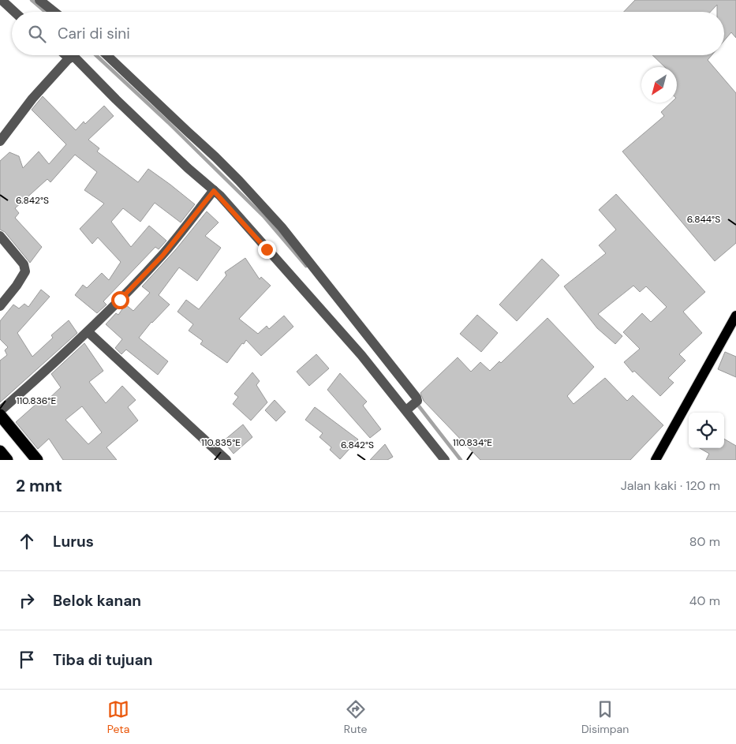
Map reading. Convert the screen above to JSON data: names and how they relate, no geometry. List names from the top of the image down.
{
  "north": "bottom left",
  "page": {
    "search": "Cari di sini",
    "heading": ["2 mnt", "Jalan kaki · 120 m"],
    "list": [
      ["Lurus", "80 m"],
      ["Belok kanan", "40 m"],
      "Tiba di tujuan"
    ],
    "nav": ["Peta", "Rute", "Disimpan"]
  },
  "coordinates": [
    "6.842°S",
    "6.844°S",
    "110.836°E",
    "110.835°E",
    "110.834°E"
  ]
}
